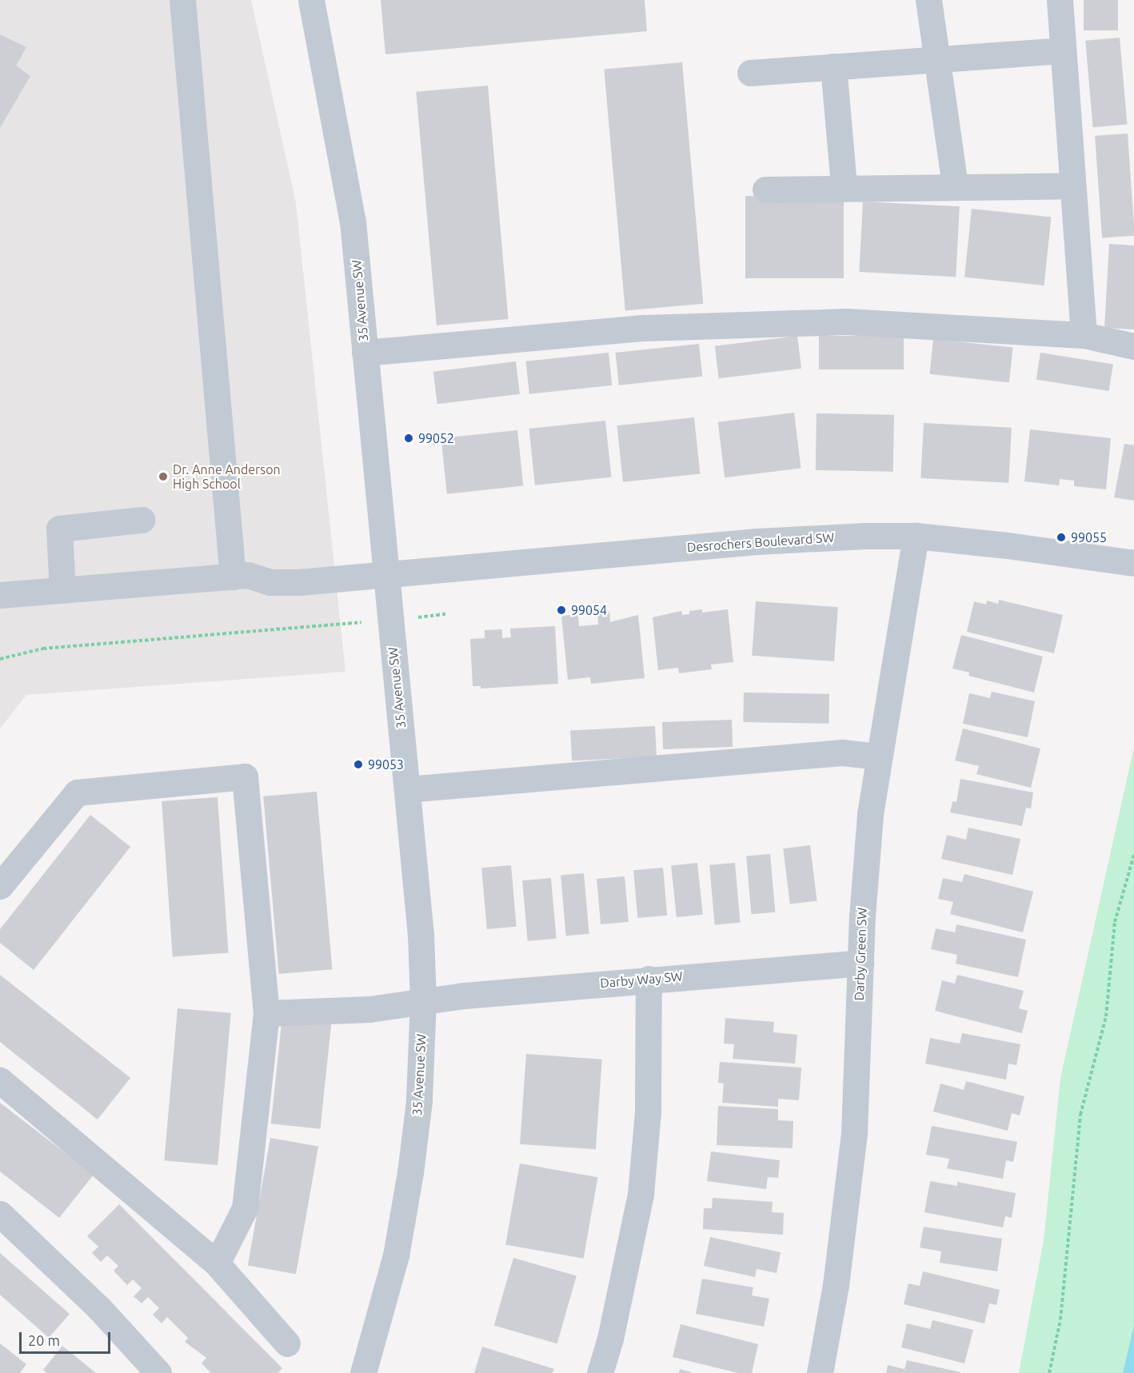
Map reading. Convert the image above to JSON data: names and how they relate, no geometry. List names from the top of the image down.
{
  "streets": {
    "street": [
      "35 Avenue SW",
      "Desrochers Boulevard SW",
      "Darby Green SW",
      "Darby Way SW"
    ]
  },
  "crossings": [
    ["35 Avenue SW", "Desrochers Boulevard SW"],
    ["35 Avenue SW", "Darby Way SW"],
    ["Desrochers Boulevard SW", "Darby Green SW"],
    ["Darby Green SW", "Darby Way SW"]
  ],
  "places": [
    "99052",
    "Dr. Anne Anderson High School",
    "99055",
    "99054",
    "99053"
  ],
  "scale_bar": "20 m"
}
